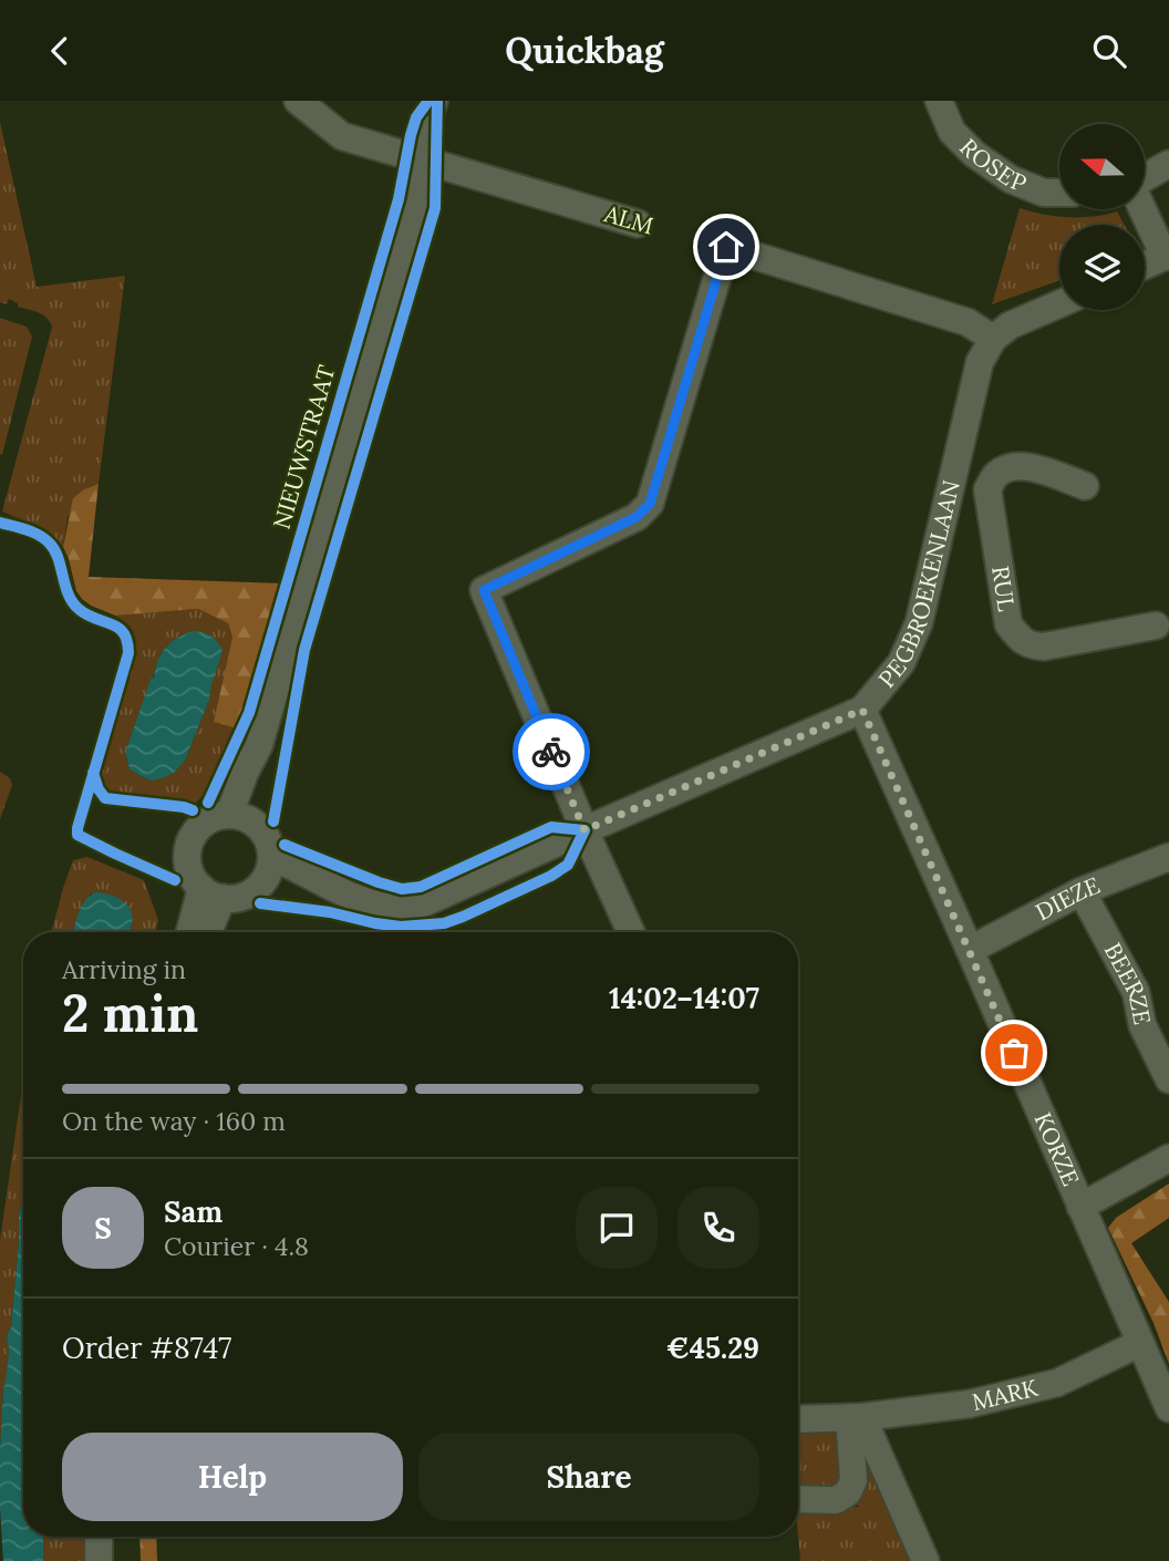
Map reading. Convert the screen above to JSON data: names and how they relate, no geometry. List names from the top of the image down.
{
  "streets": {
    "street": [
      "ROSEP",
      "ALM",
      "NIEUWSTRAAT",
      "PEGBROEKENLAAN",
      "RUL",
      "DIEZE",
      "BEERZE",
      "KORZE",
      "MARK"
    ]
  },
  "crossings": [
    ["ALM", "NIEUWSTRAAT"],
    ["NIEUWSTRAAT", "PEGBROEKENLAAN"],
    ["PEGBROEKENLAAN", "KORZE"],
    ["DIEZE", "BEERZE"],
    ["DIEZE", "KORZE"],
    ["KORZE", "MARK"]
  ],
  "north": "left",
  "page": {
    "header": "Quickbag",
    "heading": ["2 min", "Arriving in", "14:02–14:07"],
    "panel": [
      "Sam",
      "Courier · 4.8",
      "Order #8747",
      "€45.29"
    ],
    "bar": "On the way · 160 m",
    "round": "S",
    "buttons": ["Help", "Share"]
  }
}
